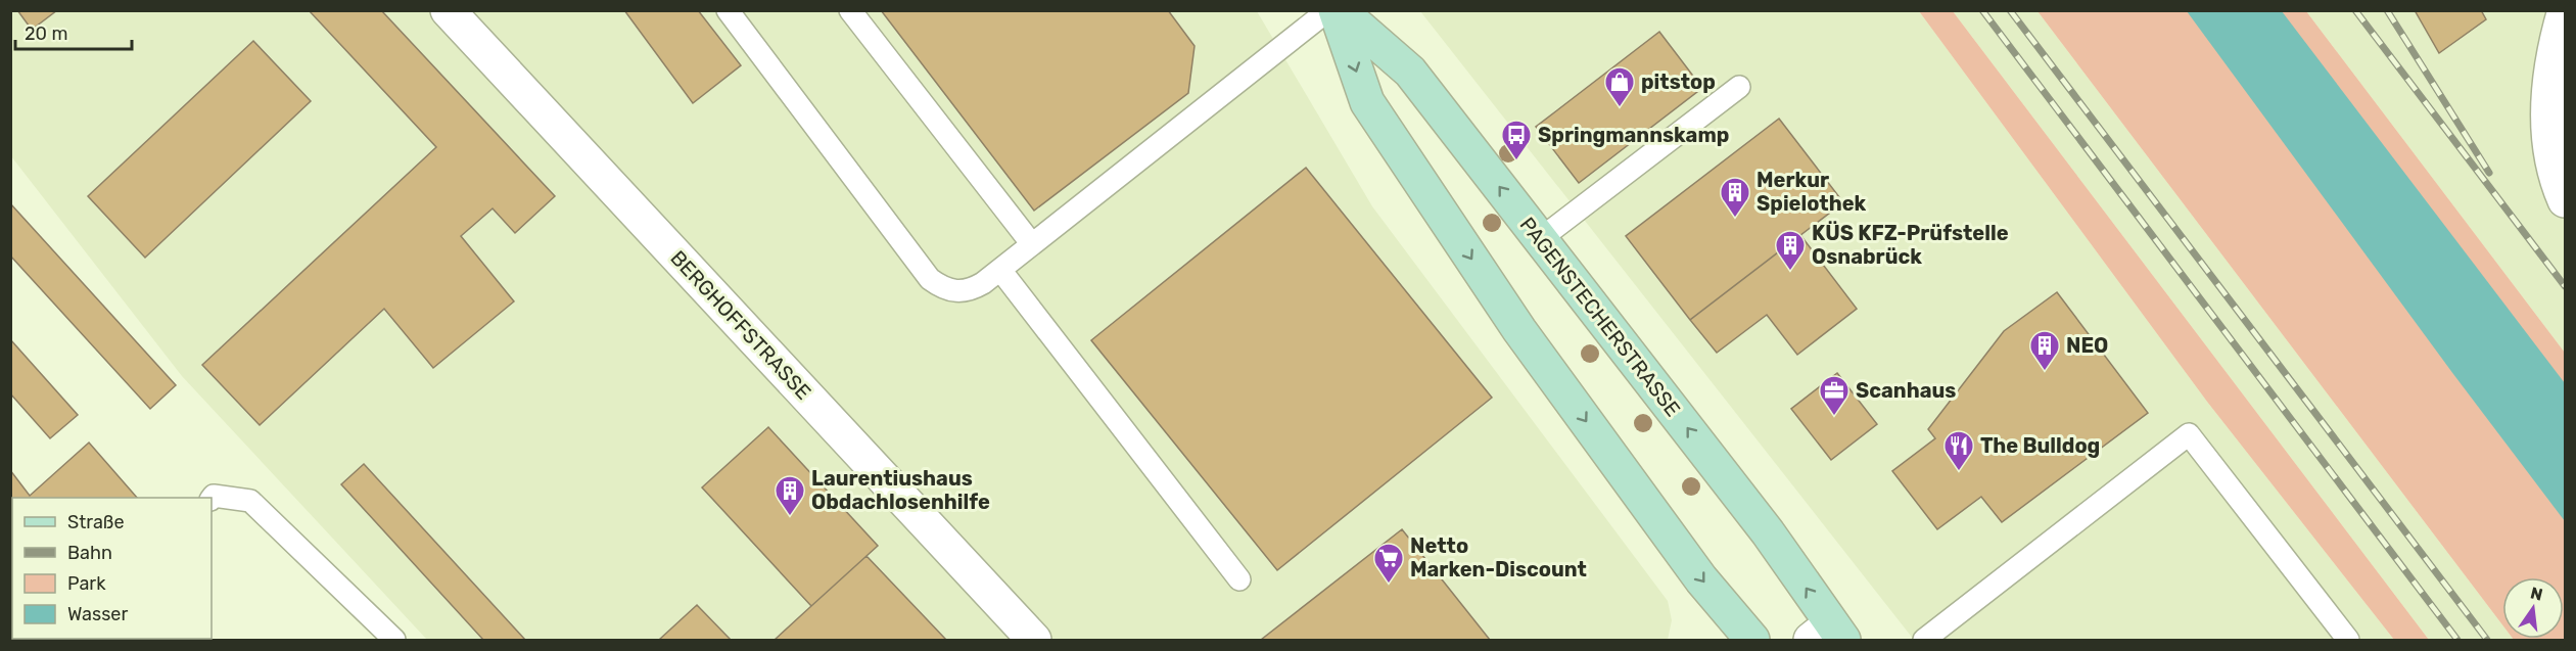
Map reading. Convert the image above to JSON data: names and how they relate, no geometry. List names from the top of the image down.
{
  "streets": {
    "main road": ["PAGENSTECHERSTRASSE"],
    "street": ["BERGHOFFSTRASSE"]
  },
  "places": {
    "shop": ["pitstop"],
    "bus stop": ["Springmannskamp"],
    "building": [
      "Merkur Spielothek",
      "KÜS KFZ-Prüfstelle Osnabrück",
      "NEO",
      "Laurentiushaus Obdachlosenhilfe"
    ],
    "office": ["Scanhaus"],
    "restaurant": ["The Bulldog"],
    "supermarket": ["Netto Marken-Discount"]
  },
  "legend": [
    "Straße",
    "Bahn",
    "Park",
    "Wasser"
  ],
  "scale_bar": "20 m",
  "north": "top"
}
